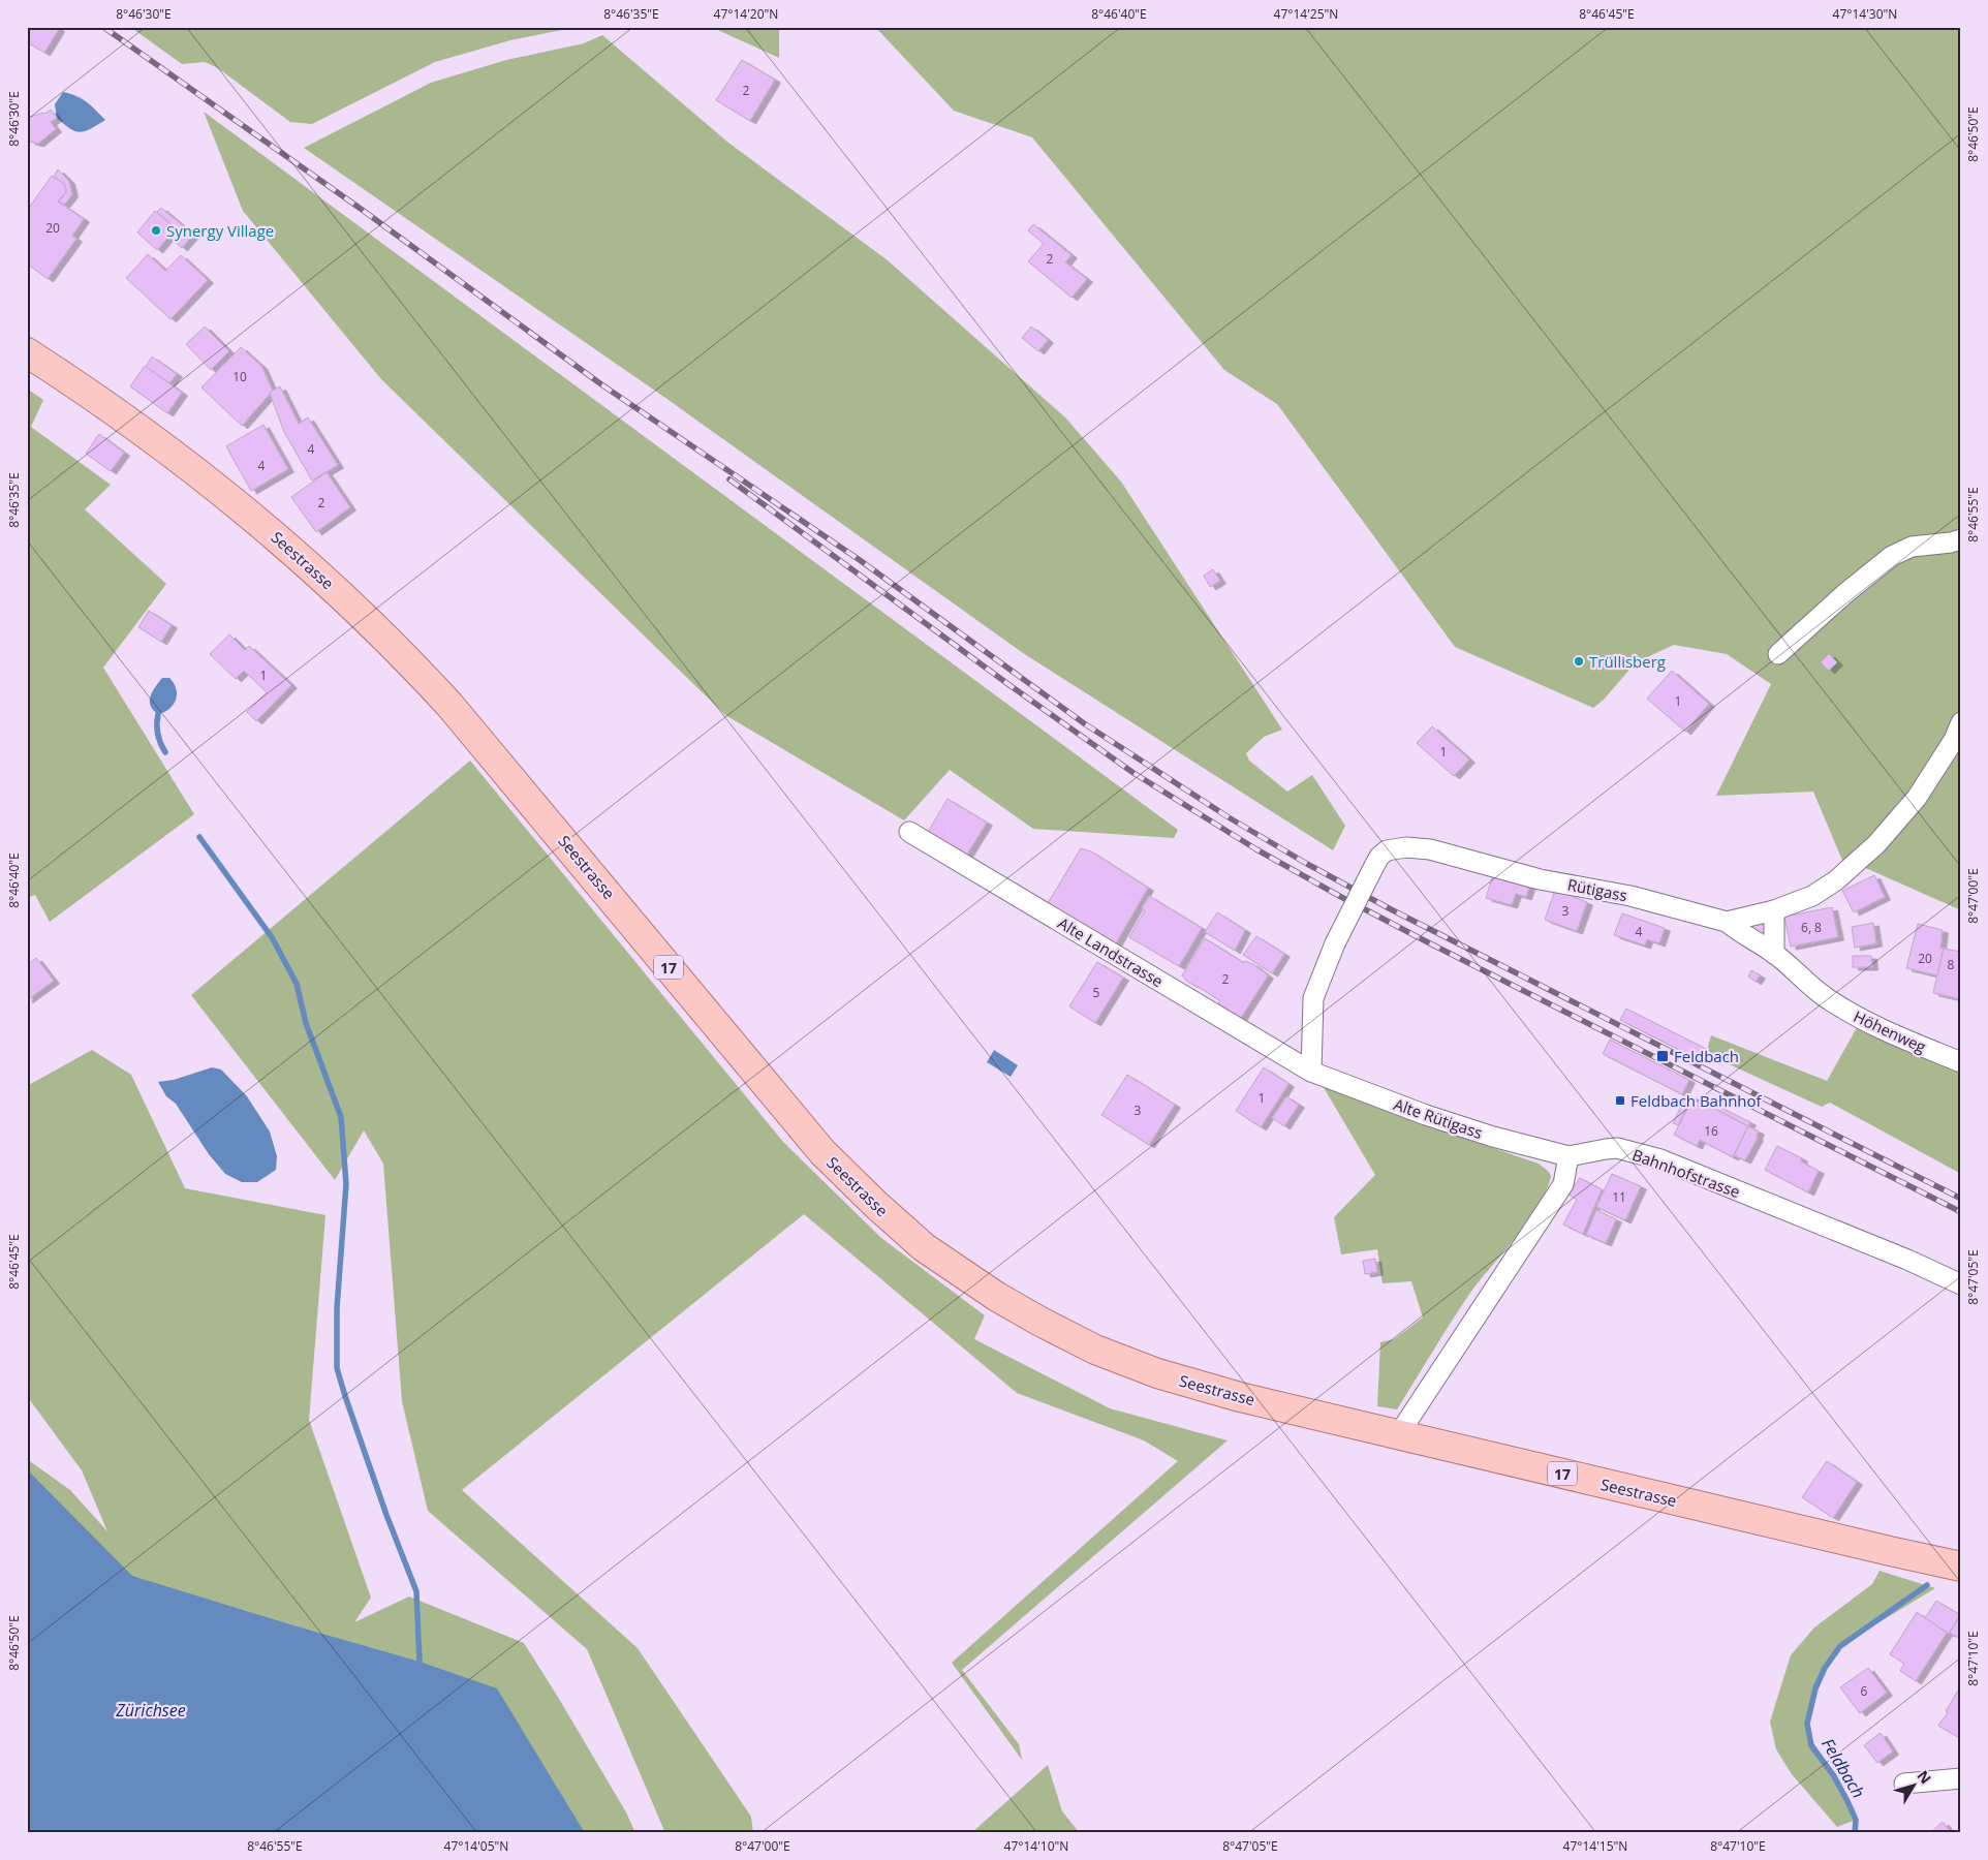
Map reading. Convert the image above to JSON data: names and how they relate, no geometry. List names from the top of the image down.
{
  "streets": {
    "main road": ["Seestrasse", "17"],
    "street": [
      "Rütigass",
      "Alte Landstrasse",
      "Höhenweg",
      "Alte Rütigass",
      "Bahnhofstrasse"
    ]
  },
  "crossings": [
    ["Rütigass", "Alte Landstrasse"],
    ["Rütigass", "Höhenweg"],
    ["Rütigass", "Alte Rütigass"],
    ["Alte Landstrasse", "Alte Rütigass"],
    ["Alte Rütigass", "Bahnhofstrasse"]
  ],
  "water": ["Zürichsee", "Feldbach"],
  "places": {
    "other": ["Synergy Village", "Trüllisberg"],
    "transit": ["Feldbach", "Feldbach Bahnhof"]
  },
  "house_numbers": [
    "2",
    "20",
    "2",
    "10",
    "4",
    "4",
    "2",
    "1",
    "1",
    "1",
    "3",
    "6, 8",
    "4",
    "20",
    "8",
    "2",
    "5",
    "1",
    "3",
    "16",
    "11",
    "6"
  ],
  "north": "top right",
  "coordinates": [
    "8°46'30\"E",
    "8°46'35\"E",
    "47°14'20\"N",
    "8°46'40\"E",
    "47°14'25\"N",
    "8°46'45\"E",
    "47°14'30\"N",
    "8°46'50\"E",
    "8°46'55\"E",
    "8°47'00\"E",
    "8°47'05\"E",
    "8°47'10\"E",
    "47°14'05\"N",
    "47°14'10\"N",
    "47°14'15\"N"
  ]
}
